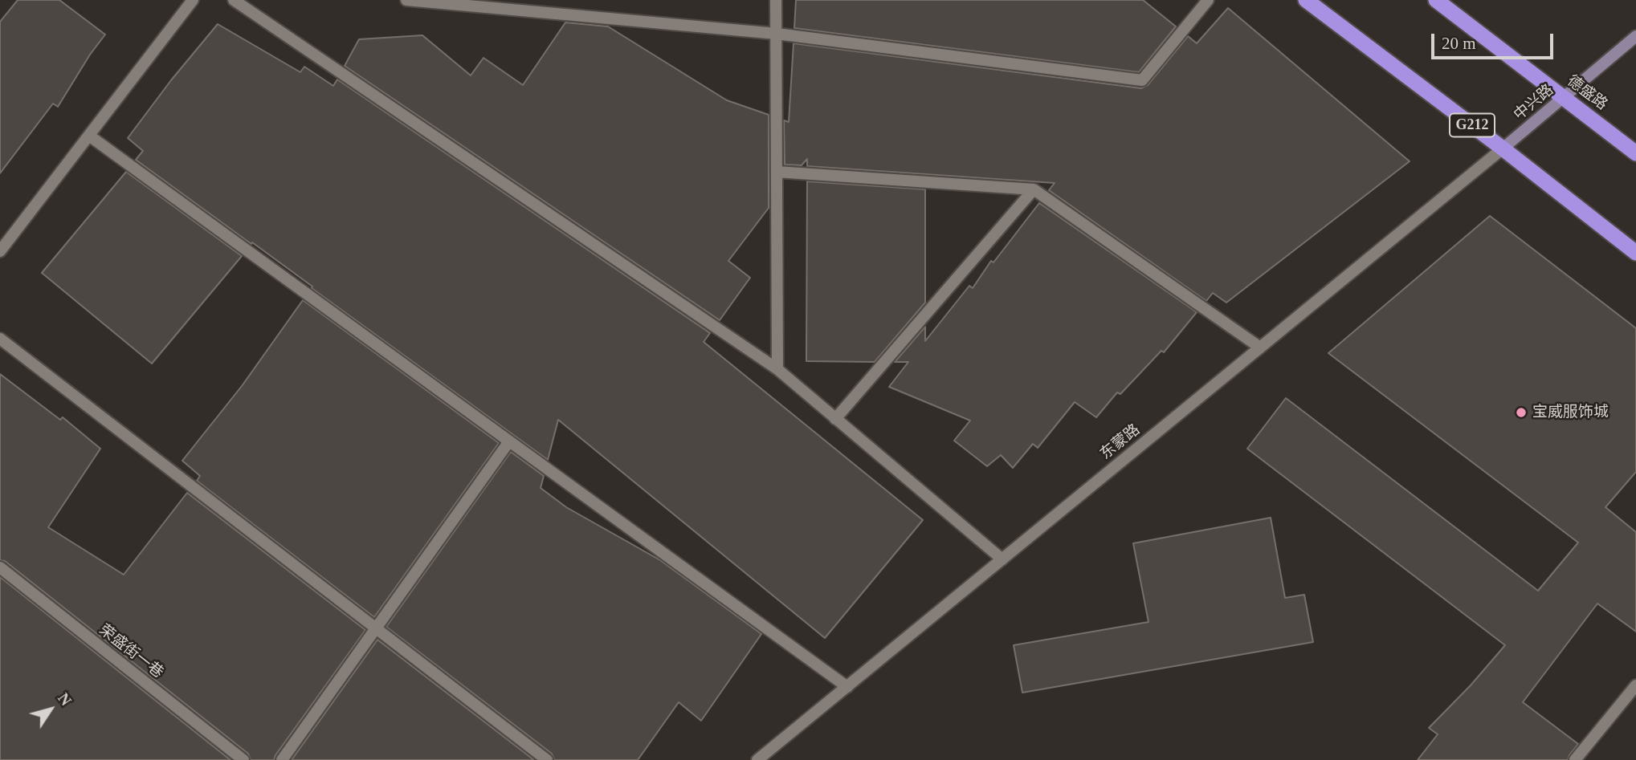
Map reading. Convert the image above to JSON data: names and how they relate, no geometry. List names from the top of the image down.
{
  "streets": {
    "highway": ["德盛路", "G212"],
    "main road": ["中兴路"],
    "street": ["东蒙路", "荣盛街一巷"]
  },
  "crossings": [
    ["德盛路", "中兴路"],
    ["中兴路", "G212"],
    ["中兴路", "东蒙路"],
    ["G212", "东蒙路"]
  ],
  "places": ["宝威服饰城"],
  "scale_bar": "20 m",
  "north": "top right"
}
